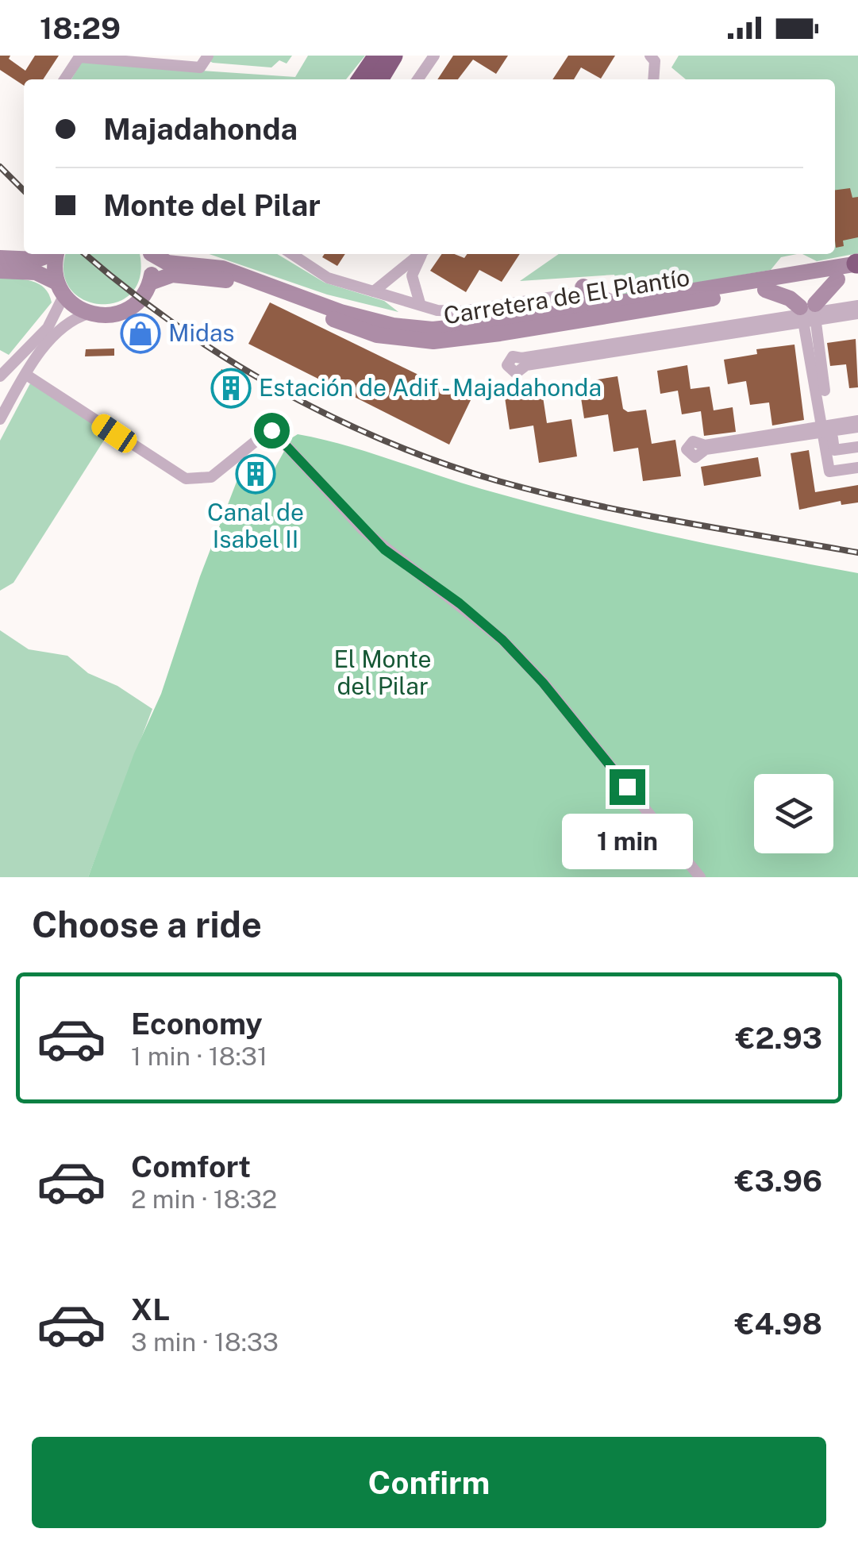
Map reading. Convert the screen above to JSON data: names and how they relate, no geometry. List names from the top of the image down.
{
  "streets": {
    "street": ["Carretera de El Plantío"]
  },
  "parks": ["El Monte del Pilar"],
  "places": {
    "shop": ["Midas"],
    "building": ["Estación de Adif - Majadahonda", "Canal de Isabel II"]
  },
  "page": {
    "status": "18:29",
    "banner": ["Majadahonda", "Monte del Pilar"],
    "bubble": "1 min",
    "heading": "Choose a ride",
    "list": [
      {
        "name": "Economy",
        "note": "1 min · 18:31",
        "value": "€2.93"
      },
      {
        "name": "Comfort",
        "note": "2 min · 18:32",
        "value": "€3.96"
      },
      {
        "name": "XL",
        "note": "3 min · 18:33",
        "value": "€4.98"
      }
    ],
    "buttons": "Confirm"
  }
}
